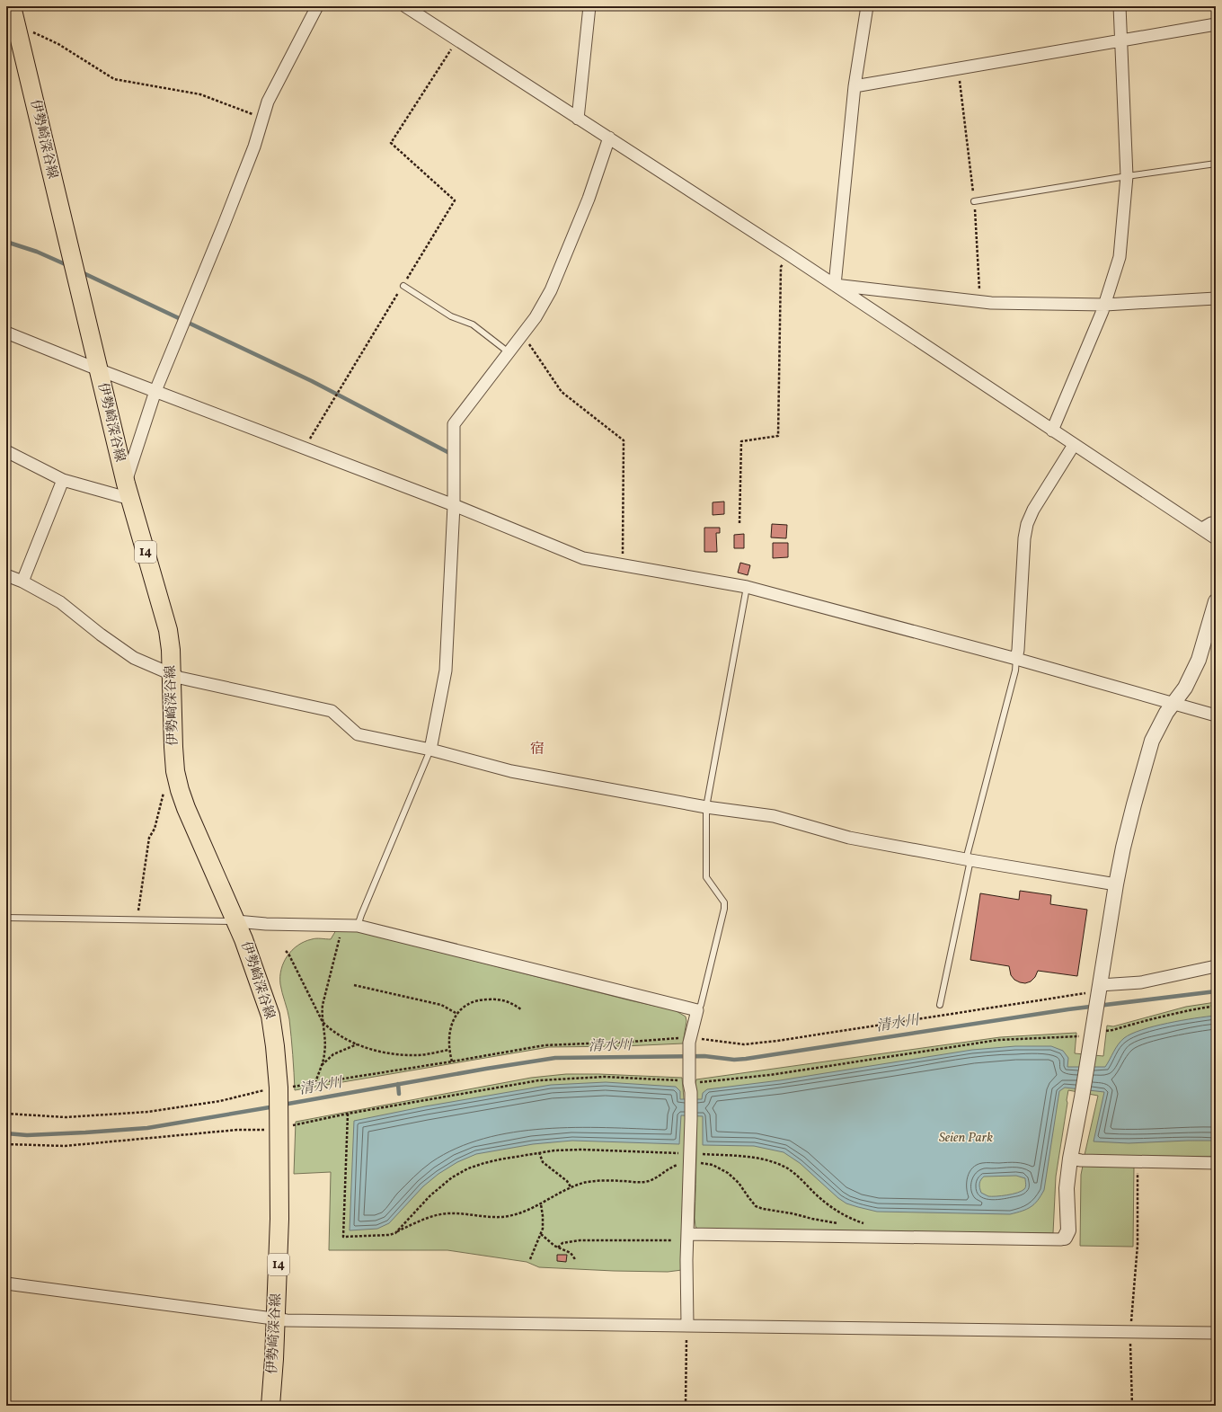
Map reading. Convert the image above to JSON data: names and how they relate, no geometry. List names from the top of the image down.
{
  "streets": {
    "main road": ["伊勢崎深谷線", "14"]
  },
  "districts": ["宿"],
  "water": ["清水川"],
  "parks": ["Seien Park"]
}
